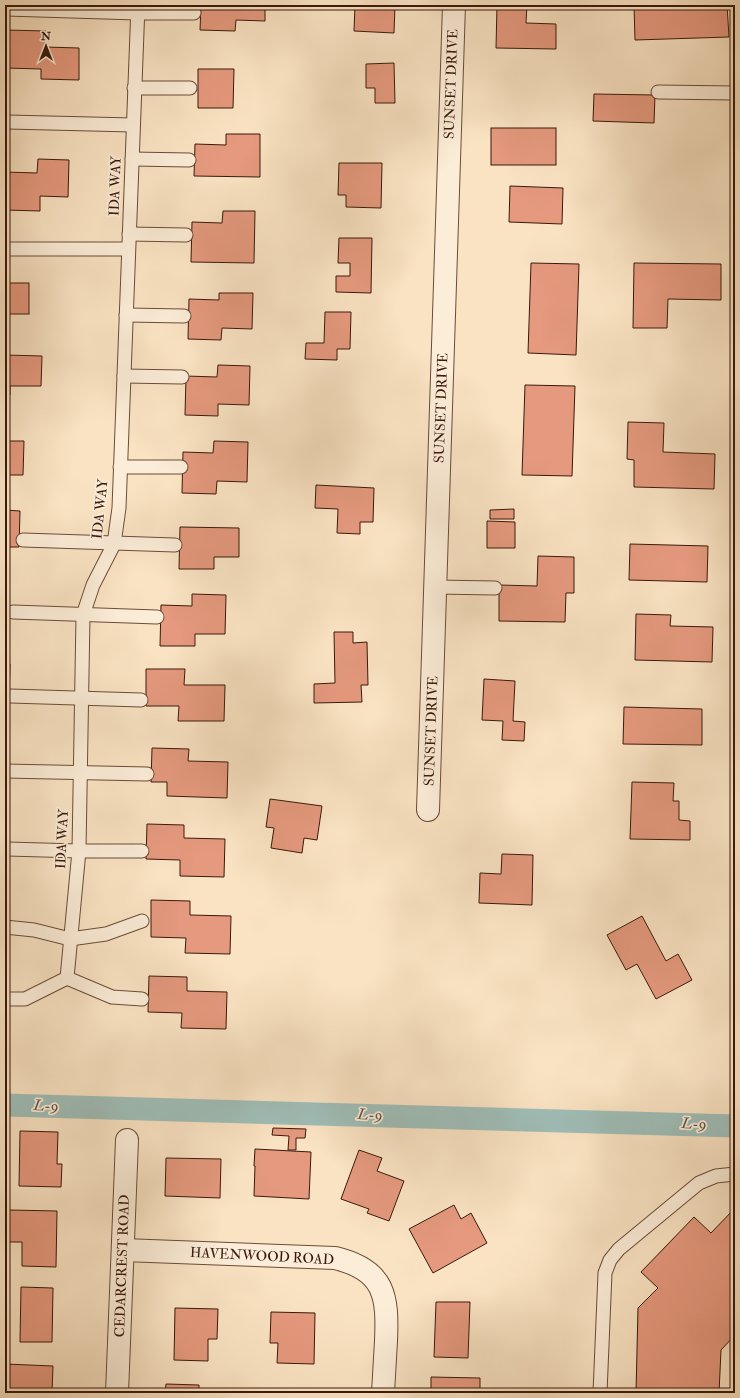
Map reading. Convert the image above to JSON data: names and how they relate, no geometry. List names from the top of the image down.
{
  "streets": {
    "street": ["SUNSET DRIVE", "HAVENWOOD ROAD", "CEDARCREST ROAD"],
    "lane": ["IDA WAY"]
  },
  "crossings": [
    ["HAVENWOOD ROAD", "CEDARCREST ROAD"]
  ],
  "water": ["L-9"],
  "north": "top"
}
